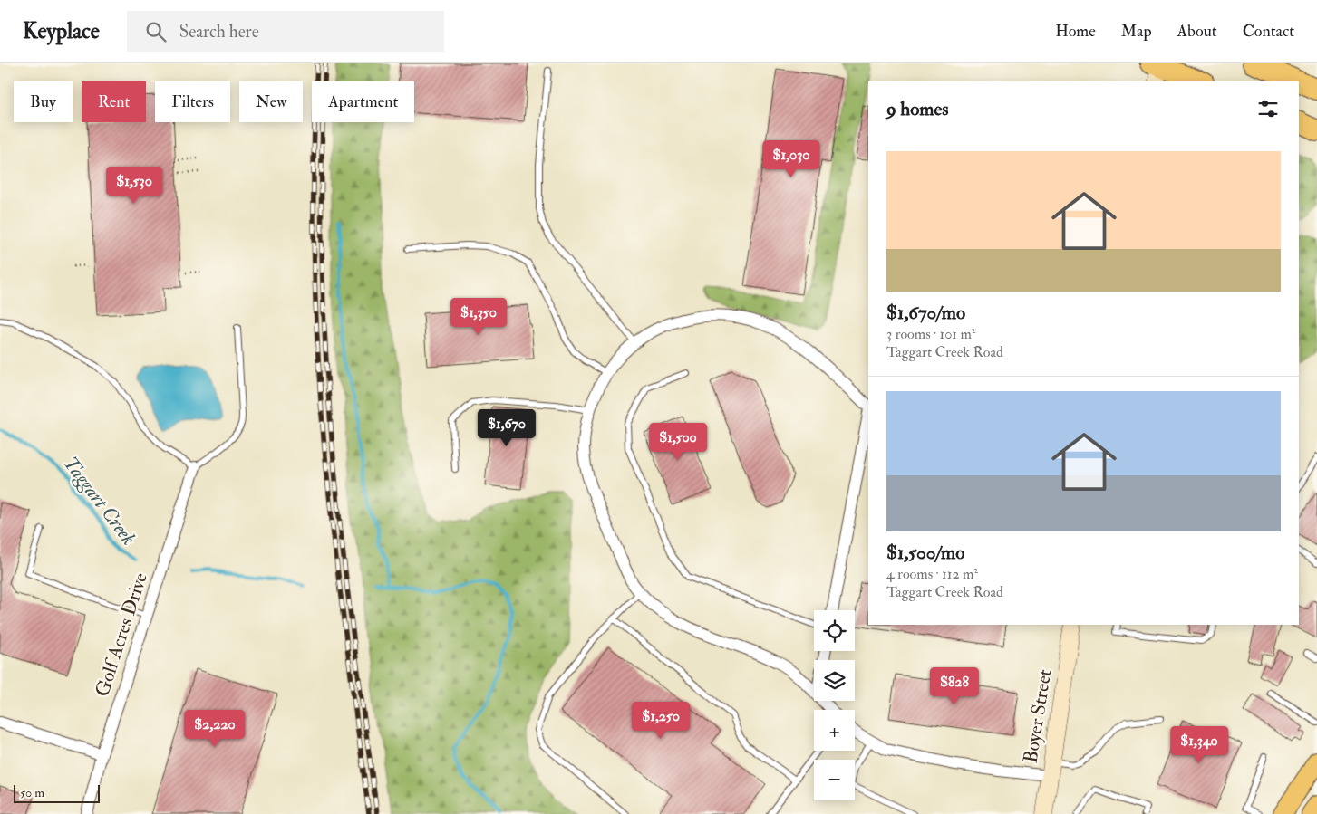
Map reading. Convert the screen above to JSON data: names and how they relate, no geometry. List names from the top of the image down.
{
  "streets": {
    "main road": ["Boyer Street"],
    "street": ["Golf Acres Drive"]
  },
  "water": ["Taggart Creek"],
  "scale_bar": "50 m",
  "page": {
    "header": "Keyplace",
    "search": "Search here",
    "nav": [
      "Home",
      "Map",
      "About",
      "Contact"
    ],
    "chip": [
      "Buy",
      "Rent",
      "Filters",
      "New",
      "Apartment"
    ],
    "heading": "9 homes",
    "list": [
      {
        "name": "$1,670/mo",
        "note": "3 rooms · 101 m² · Taggart Creek Road"
      },
      {
        "name": "$1,500/mo",
        "note": "4 rooms · 112 m² · Taggart Creek Road"
      }
    ],
    "price": [
      "$1,030",
      "$1,530",
      "$1,350",
      "$1,670",
      "$1,500",
      "$828",
      "$1,250",
      "$2,220",
      "$1,340"
    ],
    "map_buttons": ["+", "−"],
    "scale": "50 m"
  }
}
